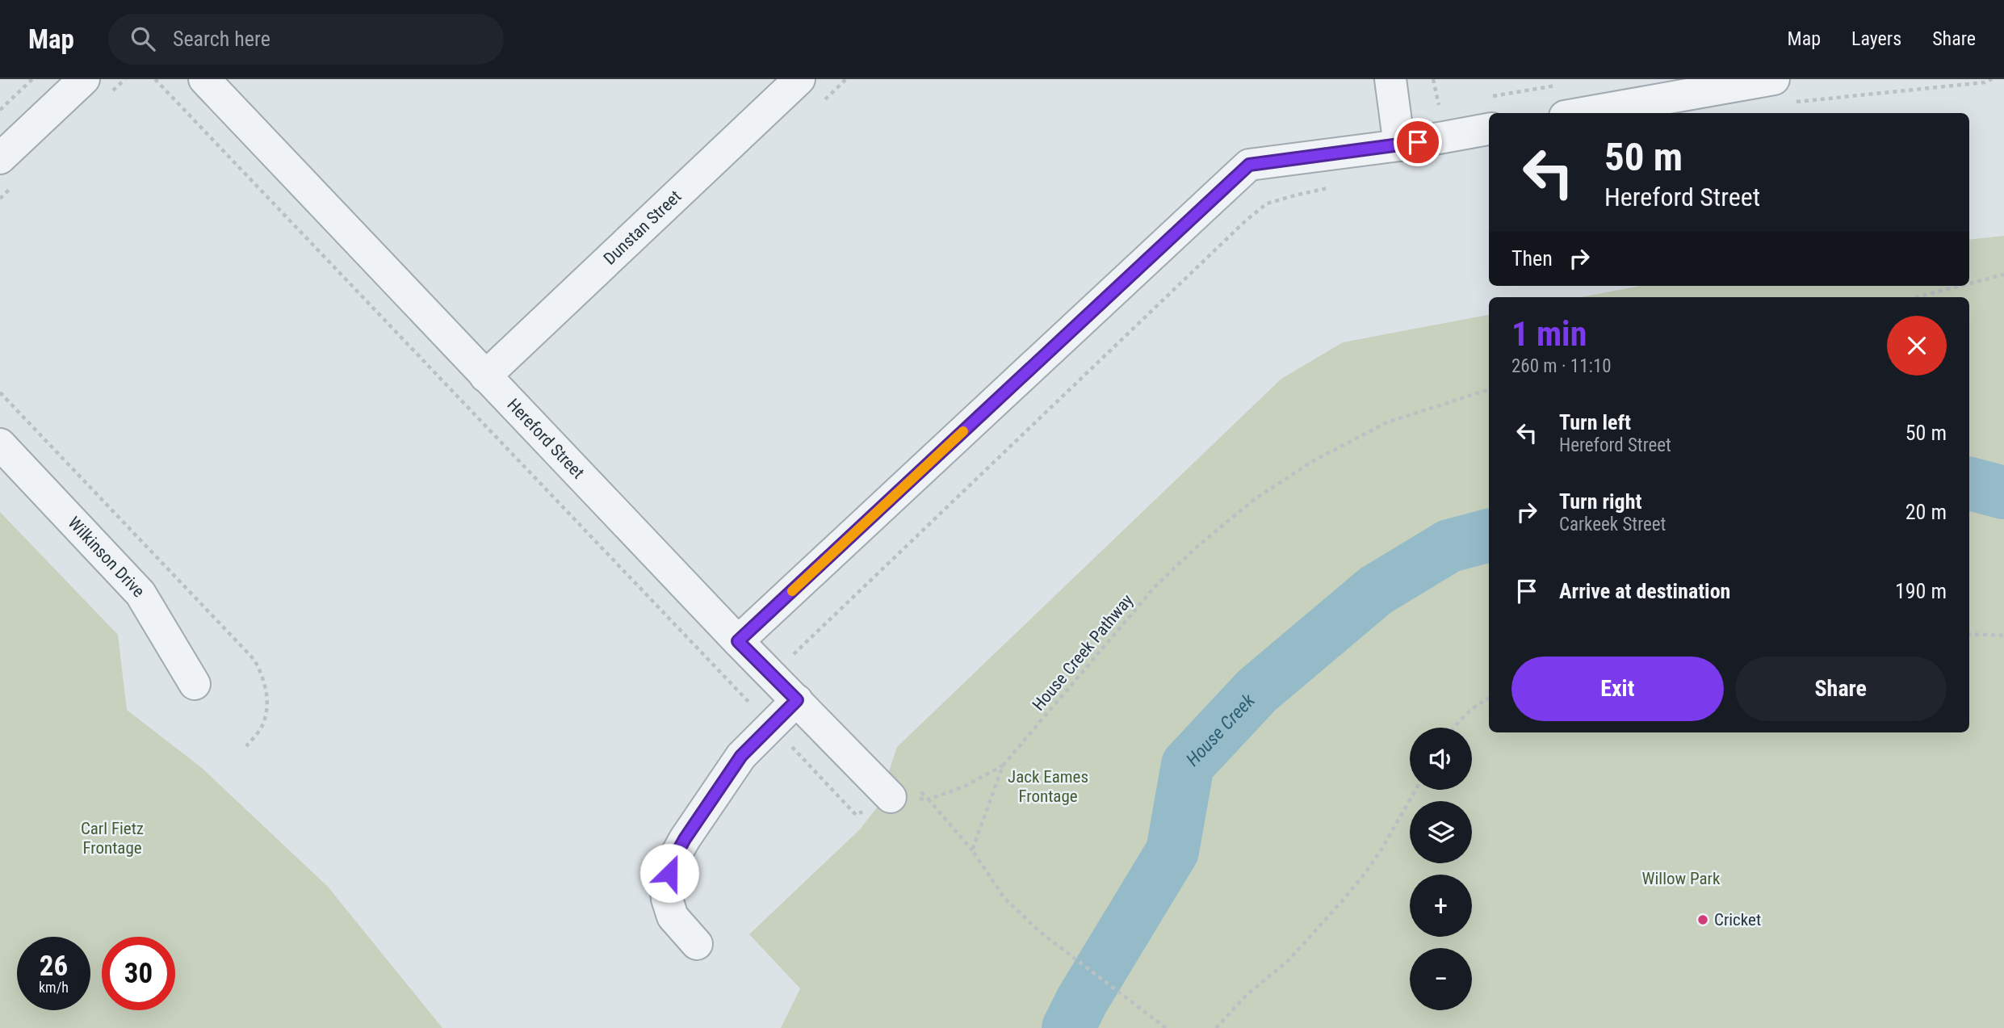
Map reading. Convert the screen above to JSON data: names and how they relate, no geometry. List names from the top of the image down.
{
  "streets": {
    "street": ["Dunstan Street", "Hereford Street", "Wilkinson Drive"],
    "path": ["House Creek Pathway"]
  },
  "crossings": [
    ["Dunstan Street", "Hereford Street"]
  ],
  "water": ["House Creek"],
  "parks": ["Jack Eames Frontage", "Carl Fietz Frontage", "Willow Park"],
  "places": ["Cricket"],
  "page": {
    "header": "Map",
    "search": "Search here",
    "nav": ["Map", "Layers", "Share"],
    "turn": ["50 m", "Hereford Street"],
    "then": "Then",
    "heading": ["1 min", "260 m · 11:10"],
    "list": [
      {
        "name": "Turn left",
        "note": "Hereford Street",
        "value": "50 m"
      },
      {
        "name": "Turn right",
        "note": "Carkeek Street",
        "value": "20 m"
      },
      {
        "name": "Arrive at destination",
        "value": "190 m"
      }
    ],
    "buttons": ["Exit", "Share"],
    "map_buttons": ["+", "−"],
    "speed": "26 km/h",
    "limit": "30"
  }
}
